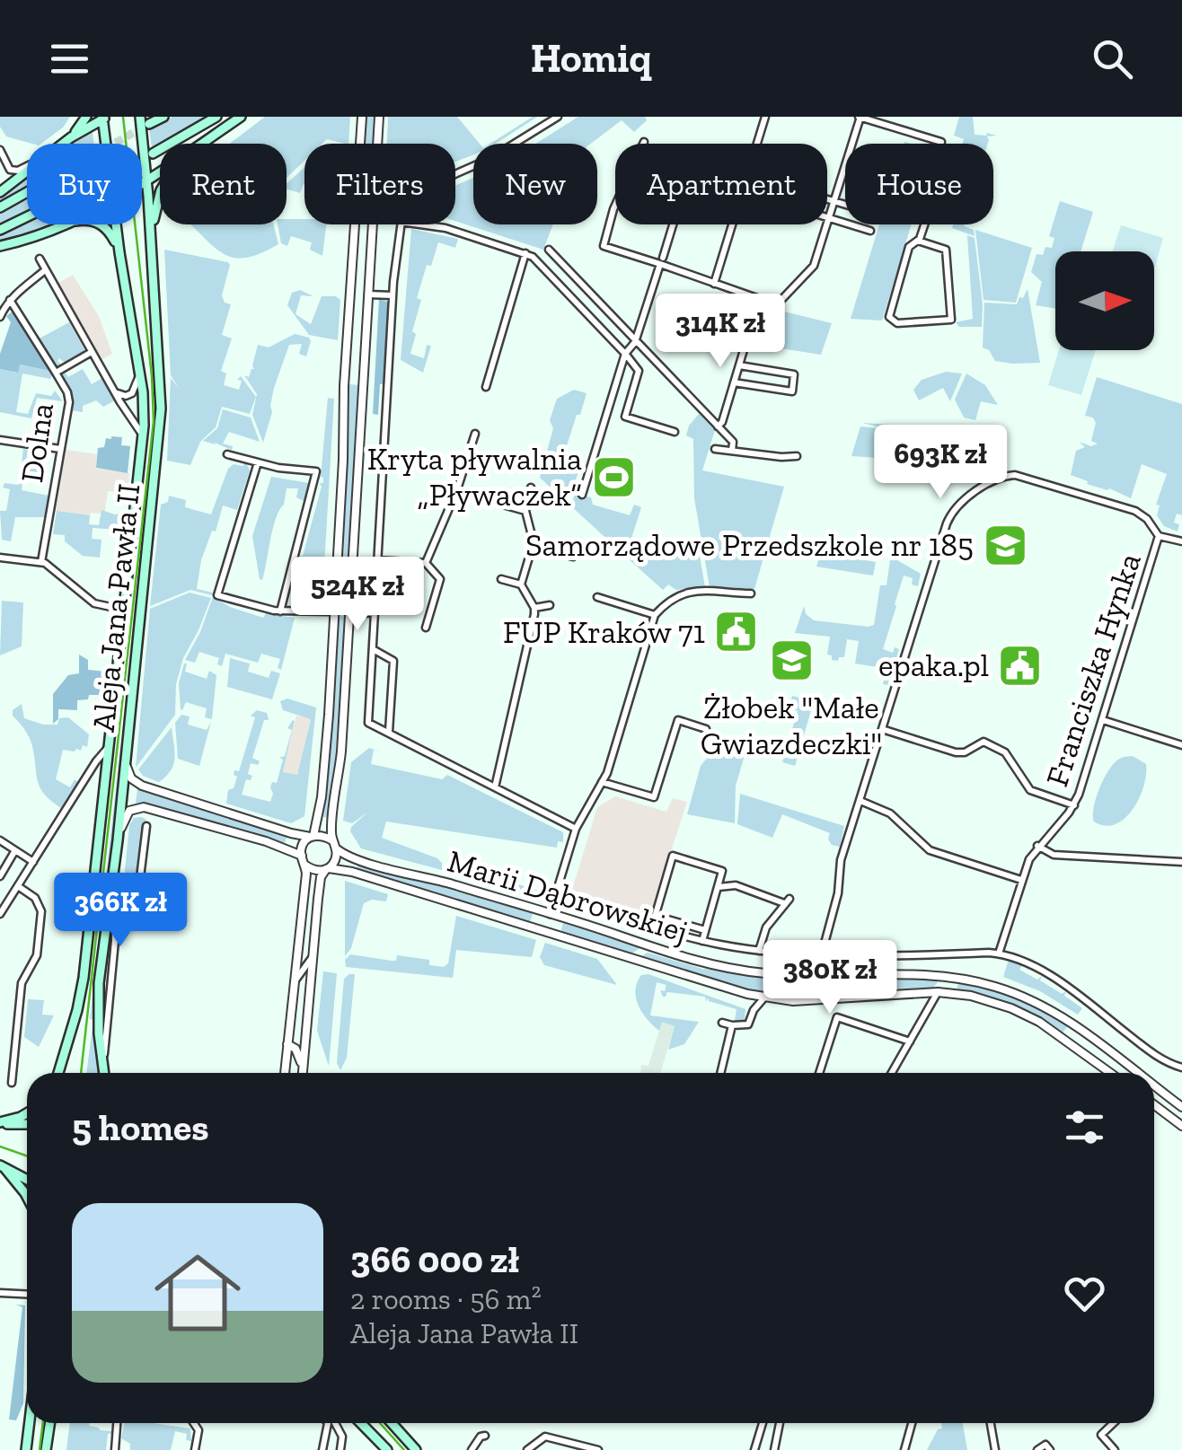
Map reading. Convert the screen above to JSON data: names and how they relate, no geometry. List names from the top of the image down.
{
  "streets": {
    "main road": ["Aleja Jana Pawła II"],
    "street": ["Dolna", "Franciszka Hynka", "Marii Dąbrowskiej"]
  },
  "places": {
    "sports": ["Kryta pływalnia „Pływaczek”"],
    "school or university": ["Samorządowe Przedszkole nr 185", "Żłobek \"Małe Gwiazdeczki\""],
    "public building": ["FUP Kraków 71", "epaka.pl"]
  },
  "north": "right",
  "page": {
    "header": "Homiq",
    "chip": [
      "Buy",
      "Rent",
      "Filters",
      "New",
      "Apartment",
      "House"
    ],
    "price": [
      "314K zł",
      "693K zł",
      "524K zł",
      "366K zł",
      "380K zł"
    ],
    "heading": "5 homes",
    "list": [
      {
        "name": "366 000 zł",
        "note": "2 rooms · 56 m² · Aleja Jana Pawła II"
      }
    ]
  }
}
